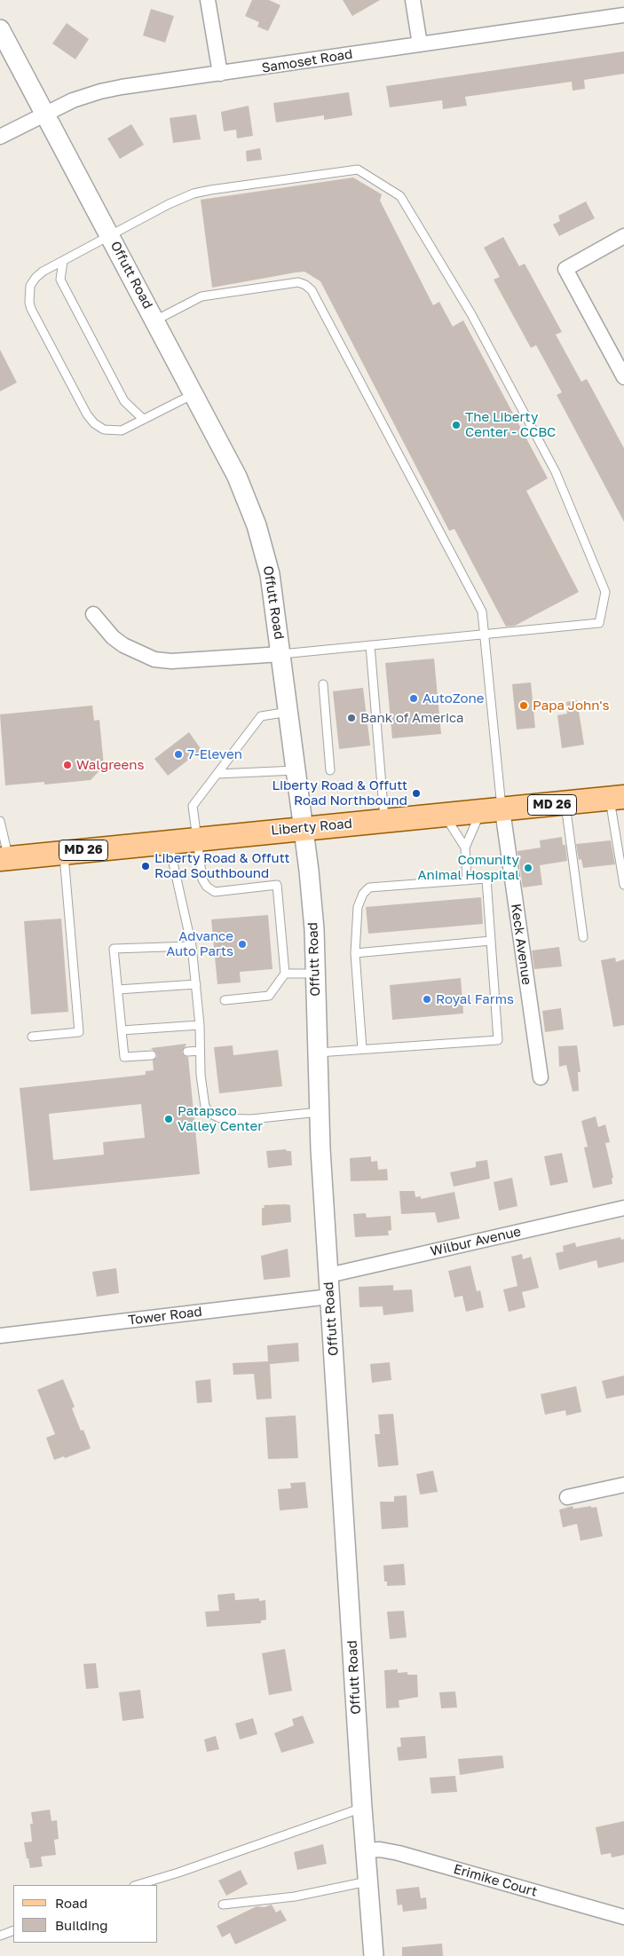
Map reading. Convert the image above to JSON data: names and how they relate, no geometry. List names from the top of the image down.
{
  "streets": {
    "main road": ["MD 26", "Liberty Road"],
    "street": [
      "Samoset Road",
      "Offutt Road",
      "Keck Avenue",
      "Wilbur Avenue",
      "Tower Road",
      "Erimike Court"
    ]
  },
  "crossings": [
    ["Samoset Road", "Offutt Road"],
    ["Offutt Road", "Liberty Road"],
    ["Offutt Road", "Wilbur Avenue"],
    ["Offutt Road", "Tower Road"],
    ["Offutt Road", "Erimike Court"],
    ["Liberty Road", "Keck Avenue"]
  ],
  "places": [
    "The Liberty Center - CCBC",
    "AutoZone",
    "Papa John's",
    "Bank of America",
    "7-Eleven",
    "Walgreens",
    "Liberty Road & Offutt Road Northbound",
    "Liberty Road & Offutt Road Southbound",
    "Comunity Animal Hospital",
    "Advance Auto Parts",
    "Royal Farms",
    "Patapsco Valley Center"
  ],
  "legend": ["Road", "Building"]
}
